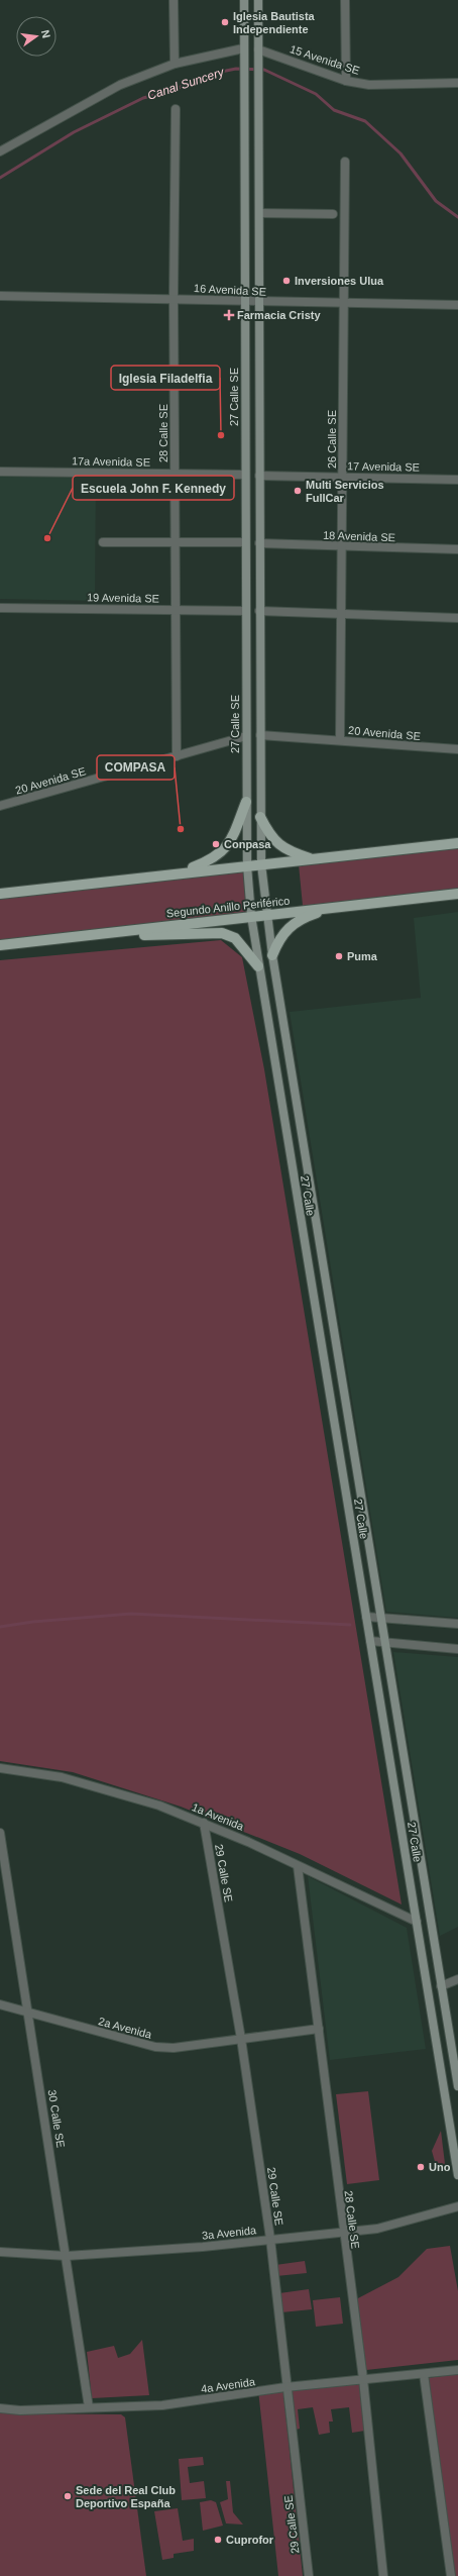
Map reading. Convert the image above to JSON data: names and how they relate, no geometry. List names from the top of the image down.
{
  "streets": {
    "main road": ["27 Calle SE", "Segundo Anillo Periférico", "27 Calle"],
    "street": [
      "15 Avenida SE",
      "16 Avenida SE",
      "28 Calle SE",
      "26 Calle SE",
      "17a Avenida SE",
      "17 Avenida SE",
      "18 Avenida SE",
      "19 Avenida SE",
      "20 Avenida SE",
      "1a Avenida",
      "29 Calle SE",
      "2a Avenida",
      "30 Calle SE",
      "3a Avenida",
      "4a Avenida"
    ]
  },
  "crossings": [
    ["16 Avenida SE", "27 Calle SE"],
    ["16 Avenida SE", "28 Calle SE"],
    ["16 Avenida SE", "26 Calle SE"],
    ["27 Calle SE", "17a Avenida SE"],
    ["27 Calle SE", "19 Avenida SE"],
    ["27 Calle SE", "20 Avenida SE"],
    ["27 Calle SE", "27 Calle"],
    ["28 Calle SE", "17a Avenida SE"],
    ["28 Calle SE", "19 Avenida SE"],
    ["28 Calle SE", "20 Avenida SE"],
    ["28 Calle SE", "1a Avenida"],
    ["28 Calle SE", "2a Avenida"],
    ["28 Calle SE", "3a Avenida"],
    ["28 Calle SE", "4a Avenida"],
    ["26 Calle SE", "17 Avenida SE"],
    ["26 Calle SE", "18 Avenida SE"],
    ["26 Calle SE", "20 Avenida SE"],
    ["Segundo Anillo Periférico", "27 Calle"],
    ["27 Calle", "1a Avenida"],
    ["1a Avenida", "29 Calle SE"],
    ["29 Calle SE", "2a Avenida"],
    ["29 Calle SE", "3a Avenida"],
    ["29 Calle SE", "4a Avenida"],
    ["2a Avenida", "30 Calle SE"],
    ["30 Calle SE", "3a Avenida"],
    ["30 Calle SE", "4a Avenida"]
  ],
  "water": ["Canal Suncery"],
  "places": {
    "other": [
      "Iglesia Bautista Independiente",
      "Inversiones Ulua",
      "Iglesia Filadelfia",
      "Multi Servicios FullCar",
      "Escuela John F. Kennedy",
      "COMPASA",
      "Conpasa",
      "Puma",
      "Uno",
      "Sede del Real Club Deportivo España",
      "Cuprofor"
    ],
    "health": ["Farmacia Cristy"]
  },
  "north": "right"
}
